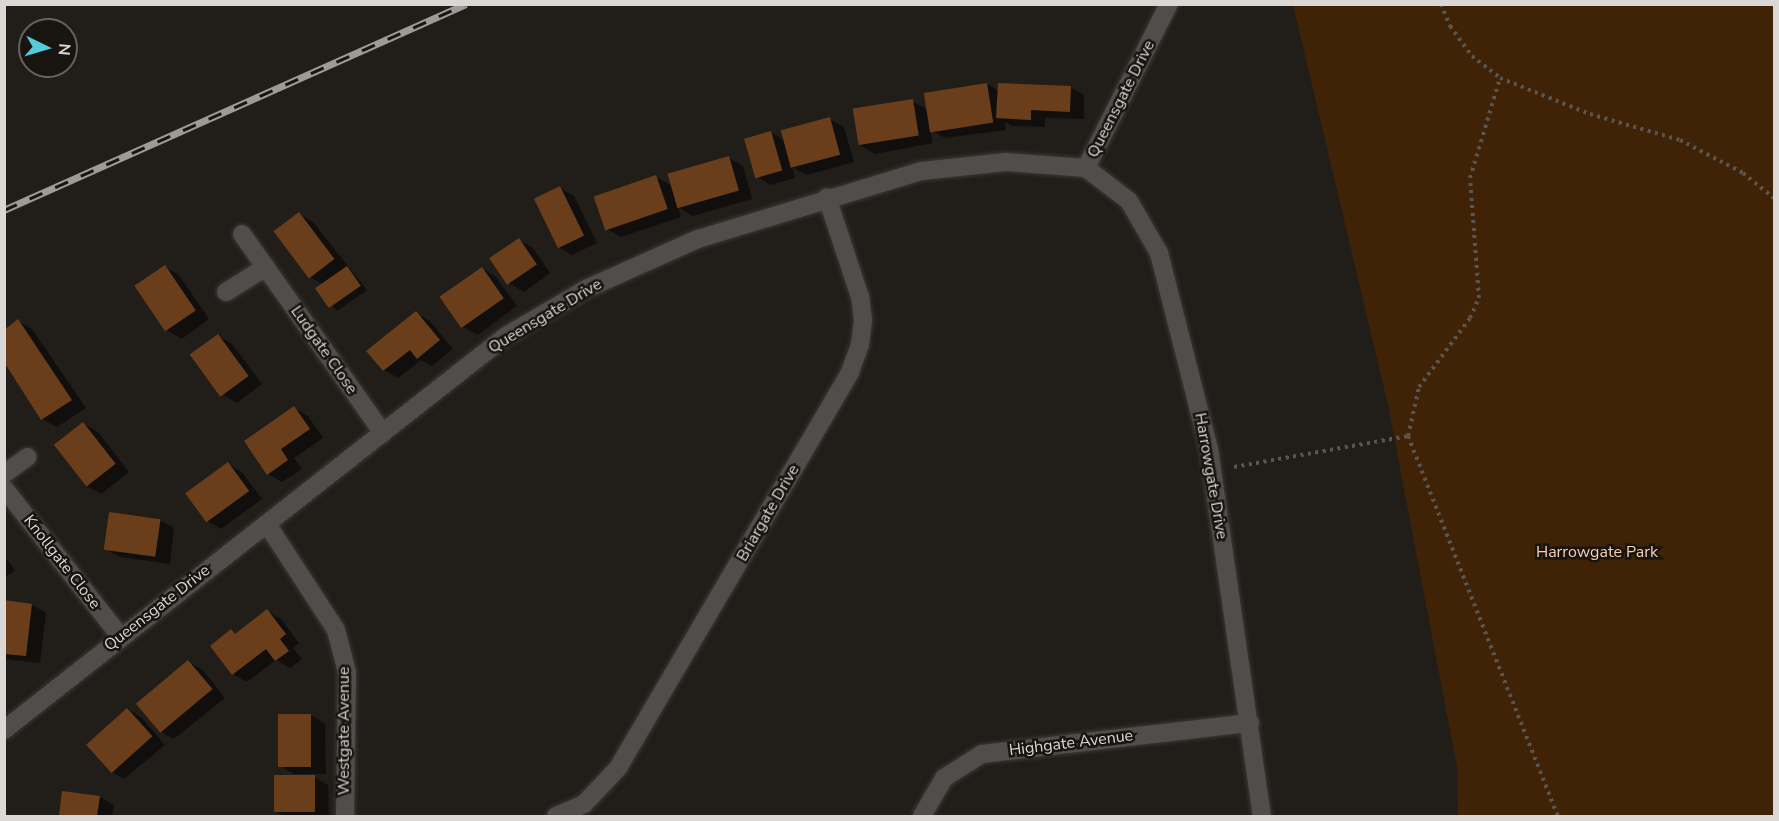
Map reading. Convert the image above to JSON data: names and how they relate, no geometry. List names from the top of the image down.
{
  "streets": {
    "street": [
      "Queensgate Drive",
      "Ludgate Close",
      "Harrowgate Drive",
      "Briargate Drive",
      "Knollgate Close",
      "Westgate Avenue",
      "Highgate Avenue"
    ]
  },
  "crossings": [
    ["Queensgate Drive", "Ludgate Close"],
    ["Queensgate Drive", "Harrowgate Drive"],
    ["Queensgate Drive", "Briargate Drive"],
    ["Queensgate Drive", "Knollgate Close"],
    ["Queensgate Drive", "Westgate Avenue"],
    ["Harrowgate Drive", "Highgate Avenue"]
  ],
  "parks": ["Harrowgate Park"],
  "north": "right"
}
